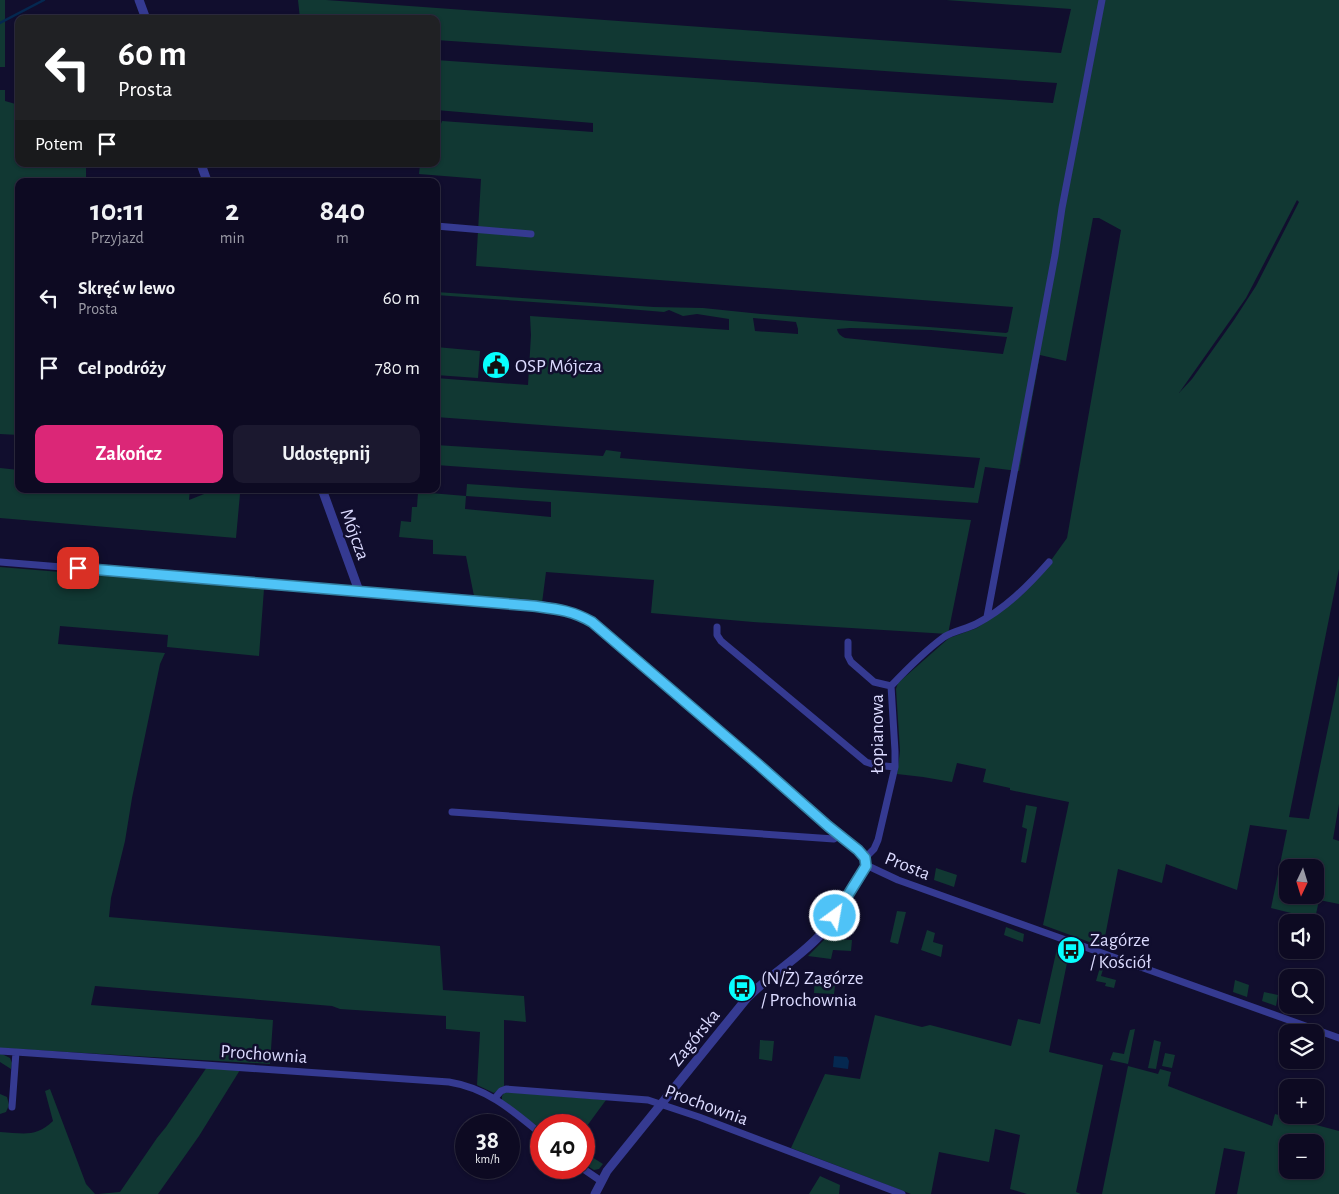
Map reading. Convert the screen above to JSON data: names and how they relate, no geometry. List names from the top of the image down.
{
  "streets": {
    "street": [
      "Mójcza",
      "Łopianowa",
      "Prosta",
      "Zagórska",
      "Prochownia"
    ]
  },
  "crossings": [
    ["Mójcza", "Prosta"],
    ["Łopianowa", "Prosta"],
    ["Łopianowa", "Zagórska"],
    ["Prosta", "Zagórska"],
    ["Zagórska", "Prochownia"]
  ],
  "places": {
    "public building": ["OSP Mójcza"],
    "bus stop": ["Zagórze / Kościół", "(N/Ż) Zagórze / Prochownia"]
  },
  "north": "bottom",
  "page": {
    "turn": ["60 m", "Prosta"],
    "then": "Potem",
    "eta": [
      "10:11",
      "Przyjazd",
      "2",
      "min",
      "840",
      "m"
    ],
    "list": [
      {
        "name": "Skręć w lewo",
        "note": "Prosta",
        "value": "60 m"
      },
      {
        "name": "Cel podróży",
        "value": "780 m"
      }
    ],
    "buttons": ["Zakończ", "Udostępnij"],
    "map_buttons": ["+", "−"],
    "speed": "38 km/h",
    "limit": "40"
  }
}
